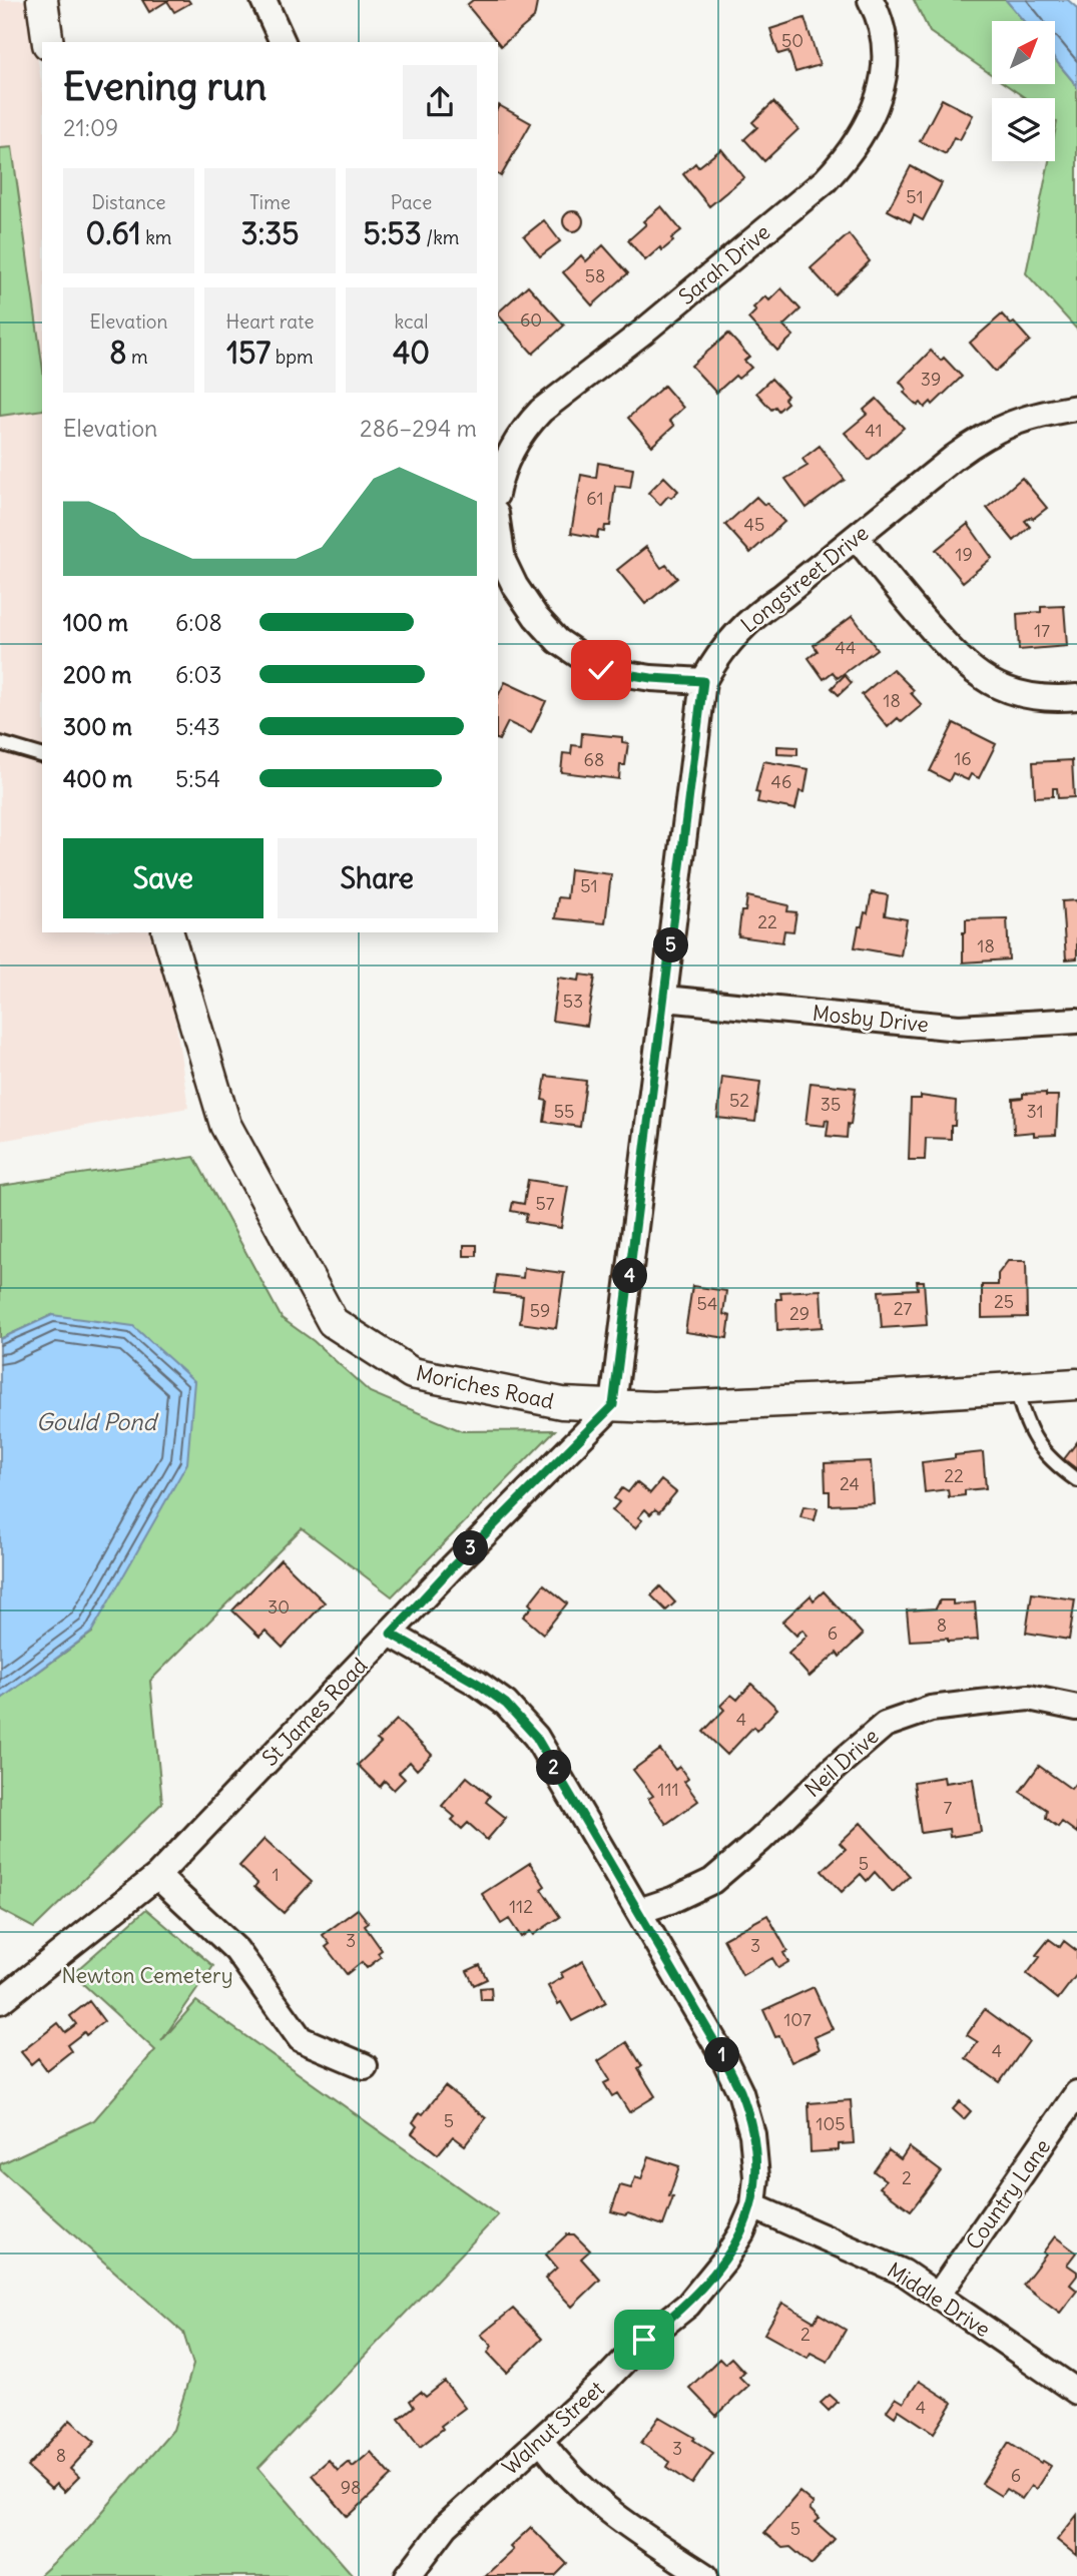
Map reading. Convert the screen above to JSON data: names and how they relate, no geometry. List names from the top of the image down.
{
  "streets": {
    "street": [
      "Sarah Drive",
      "Longstreet Drive",
      "Mosby Drive",
      "Moriches Road",
      "St James Road",
      "Neil Drive",
      "Country Lane",
      "Middle Drive",
      "Walnut Street"
    ]
  },
  "crossings": [
    ["Longstreet Drive", "Mosby Drive"],
    ["Longstreet Drive", "Moriches Road"],
    ["Longstreet Drive", "St James Road"],
    ["Moriches Road", "St James Road"],
    ["St James Road", "Walnut Street"],
    ["Neil Drive", "Walnut Street"],
    ["Country Lane", "Middle Drive"],
    ["Middle Drive", "Walnut Street"]
  ],
  "water": ["Gould Pond"],
  "parks": ["Newton Cemetery"],
  "house_numbers": [
    "50",
    "51",
    "58",
    "60",
    "39",
    "41",
    "61",
    "45",
    "19",
    "17",
    "44",
    "18",
    "16",
    "68",
    "46",
    "51",
    "22",
    "18",
    "53",
    "52",
    "35",
    "55",
    "31",
    "57",
    "25",
    "54",
    "27",
    "59",
    "29",
    "22",
    "24",
    "30",
    "8",
    "6",
    "4",
    "111",
    "7",
    "5",
    "1",
    "112",
    "3",
    "3",
    "107",
    "4",
    "5",
    "105",
    "2",
    "2",
    "4",
    "3",
    "8",
    "6",
    "98",
    "5"
  ],
  "north": "top right",
  "page": {
    "heading": ["Evening run", "21:09"],
    "stats": [
      ["Distance", "0.61 km"],
      ["Time", "3:35"],
      ["Pace", "5:53 /km"],
      ["Elevation", "8 m"],
      ["Heart rate", "157 bpm"],
      ["kcal", "40"]
    ],
    "chart": ["Elevation", "286–294 m"],
    "list": [
      {
        "name": "100 m",
        "note": "6:08"
      },
      {
        "name": "200 m",
        "note": "6:03"
      },
      {
        "name": "300 m",
        "note": "5:43"
      },
      {
        "name": "400 m",
        "note": "5:54"
      }
    ],
    "buttons": ["Save", "Share"],
    "pins": [
      "5",
      "4",
      "3",
      "2",
      "1"
    ]
  }
}
